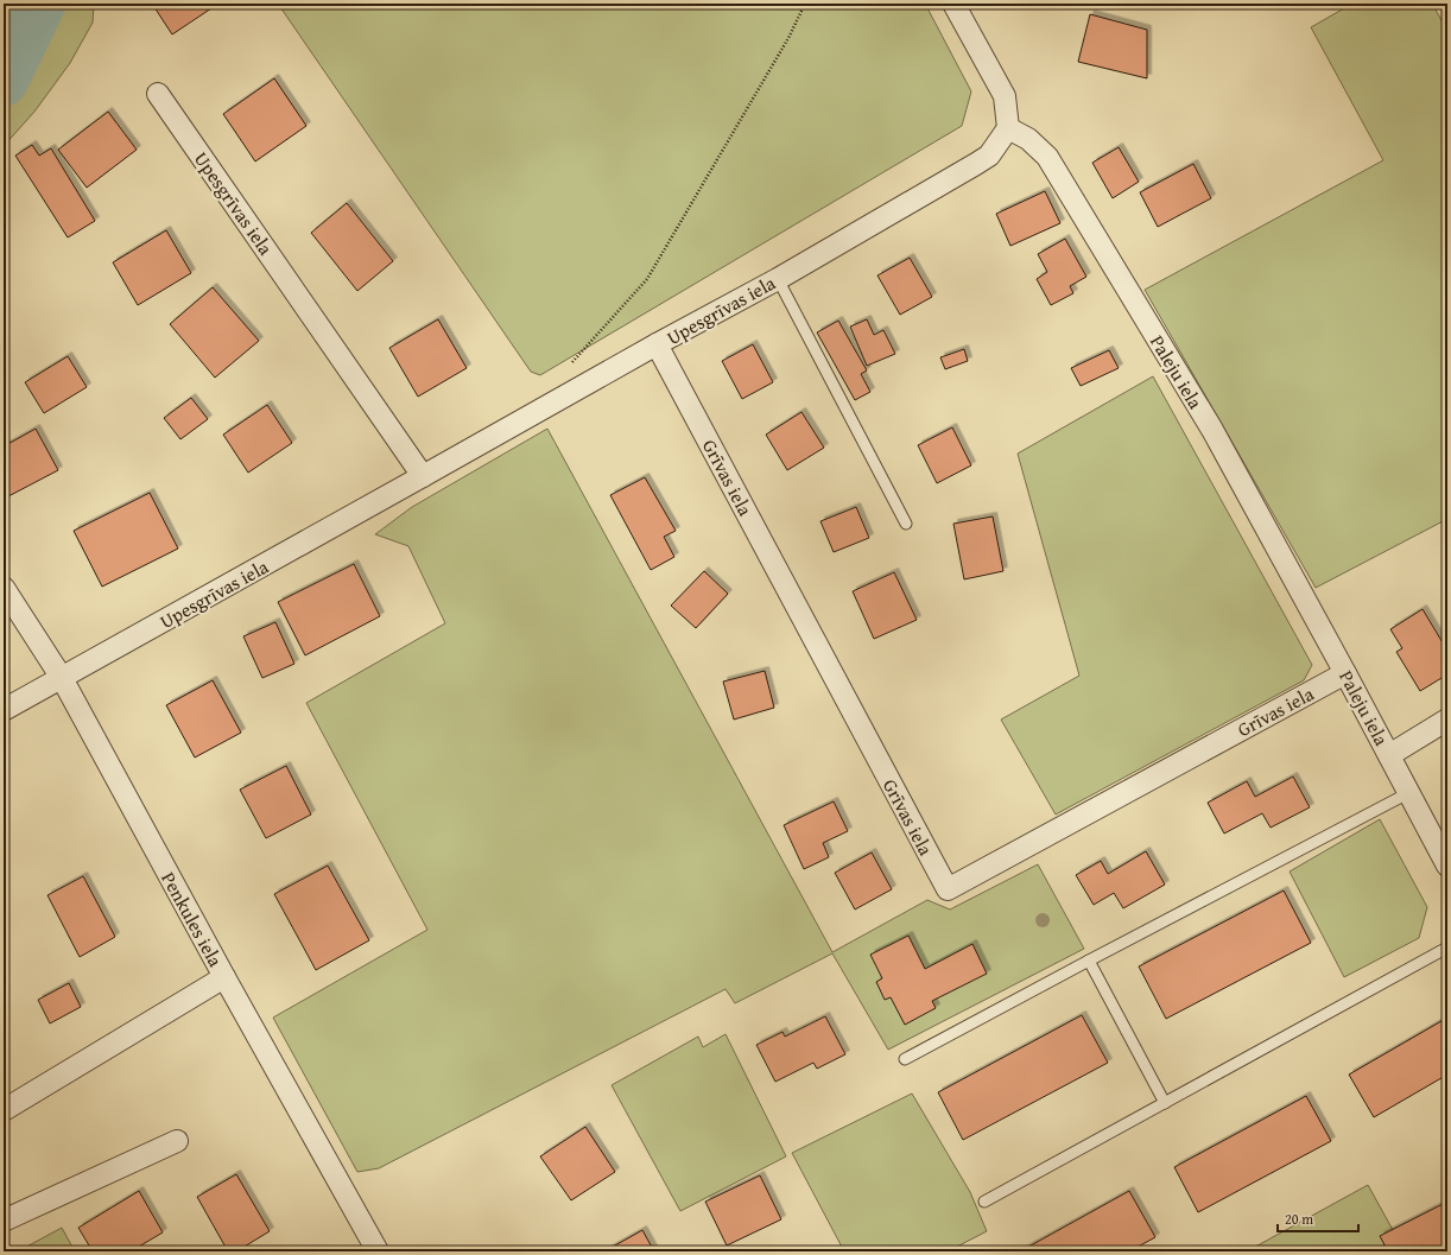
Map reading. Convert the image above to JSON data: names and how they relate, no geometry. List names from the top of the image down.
{
  "streets": {
    "street": [
      "Upesgrīvas iela",
      "Paleju iela",
      "Grīvas iela",
      "Penkules iela"
    ]
  },
  "crossings": [
    ["Upesgrīvas iela", "Paleju iela"],
    ["Upesgrīvas iela", "Grīvas iela"],
    ["Upesgrīvas iela", "Penkules iela"],
    ["Paleju iela", "Grīvas iela"]
  ],
  "scale_bar": "20 m"
}
